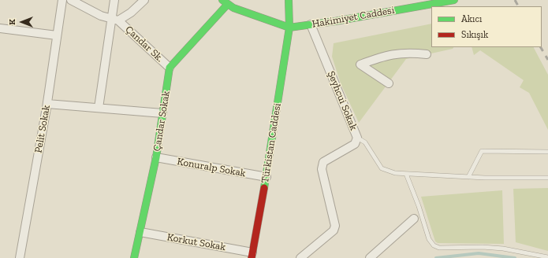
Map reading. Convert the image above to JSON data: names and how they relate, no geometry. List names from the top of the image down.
{
  "streets": {
    "street": [
      "Hakimiyet Caddesi",
      "Çandar Sk.",
      "Şeyhcui Sokak",
      "Çandar Sokak",
      "Pelit Sokak",
      "Türkistan Caddesi",
      "Konuralp Sokak",
      "Korkut Sokak"
    ]
  },
  "crossings": [
    ["Hakimiyet Caddesi", "Şeyhcui Sokak"],
    ["Hakimiyet Caddesi", "Türkistan Caddesi"],
    ["Çandar Sk.", "Çandar Sokak"],
    ["Çandar Sokak", "Konuralp Sokak"],
    ["Çandar Sokak", "Korkut Sokak"],
    ["Türkistan Caddesi", "Konuralp Sokak"],
    ["Türkistan Caddesi", "Korkut Sokak"]
  ],
  "legend": ["Akıcı", "Sıkışık"],
  "north": "left"
}
